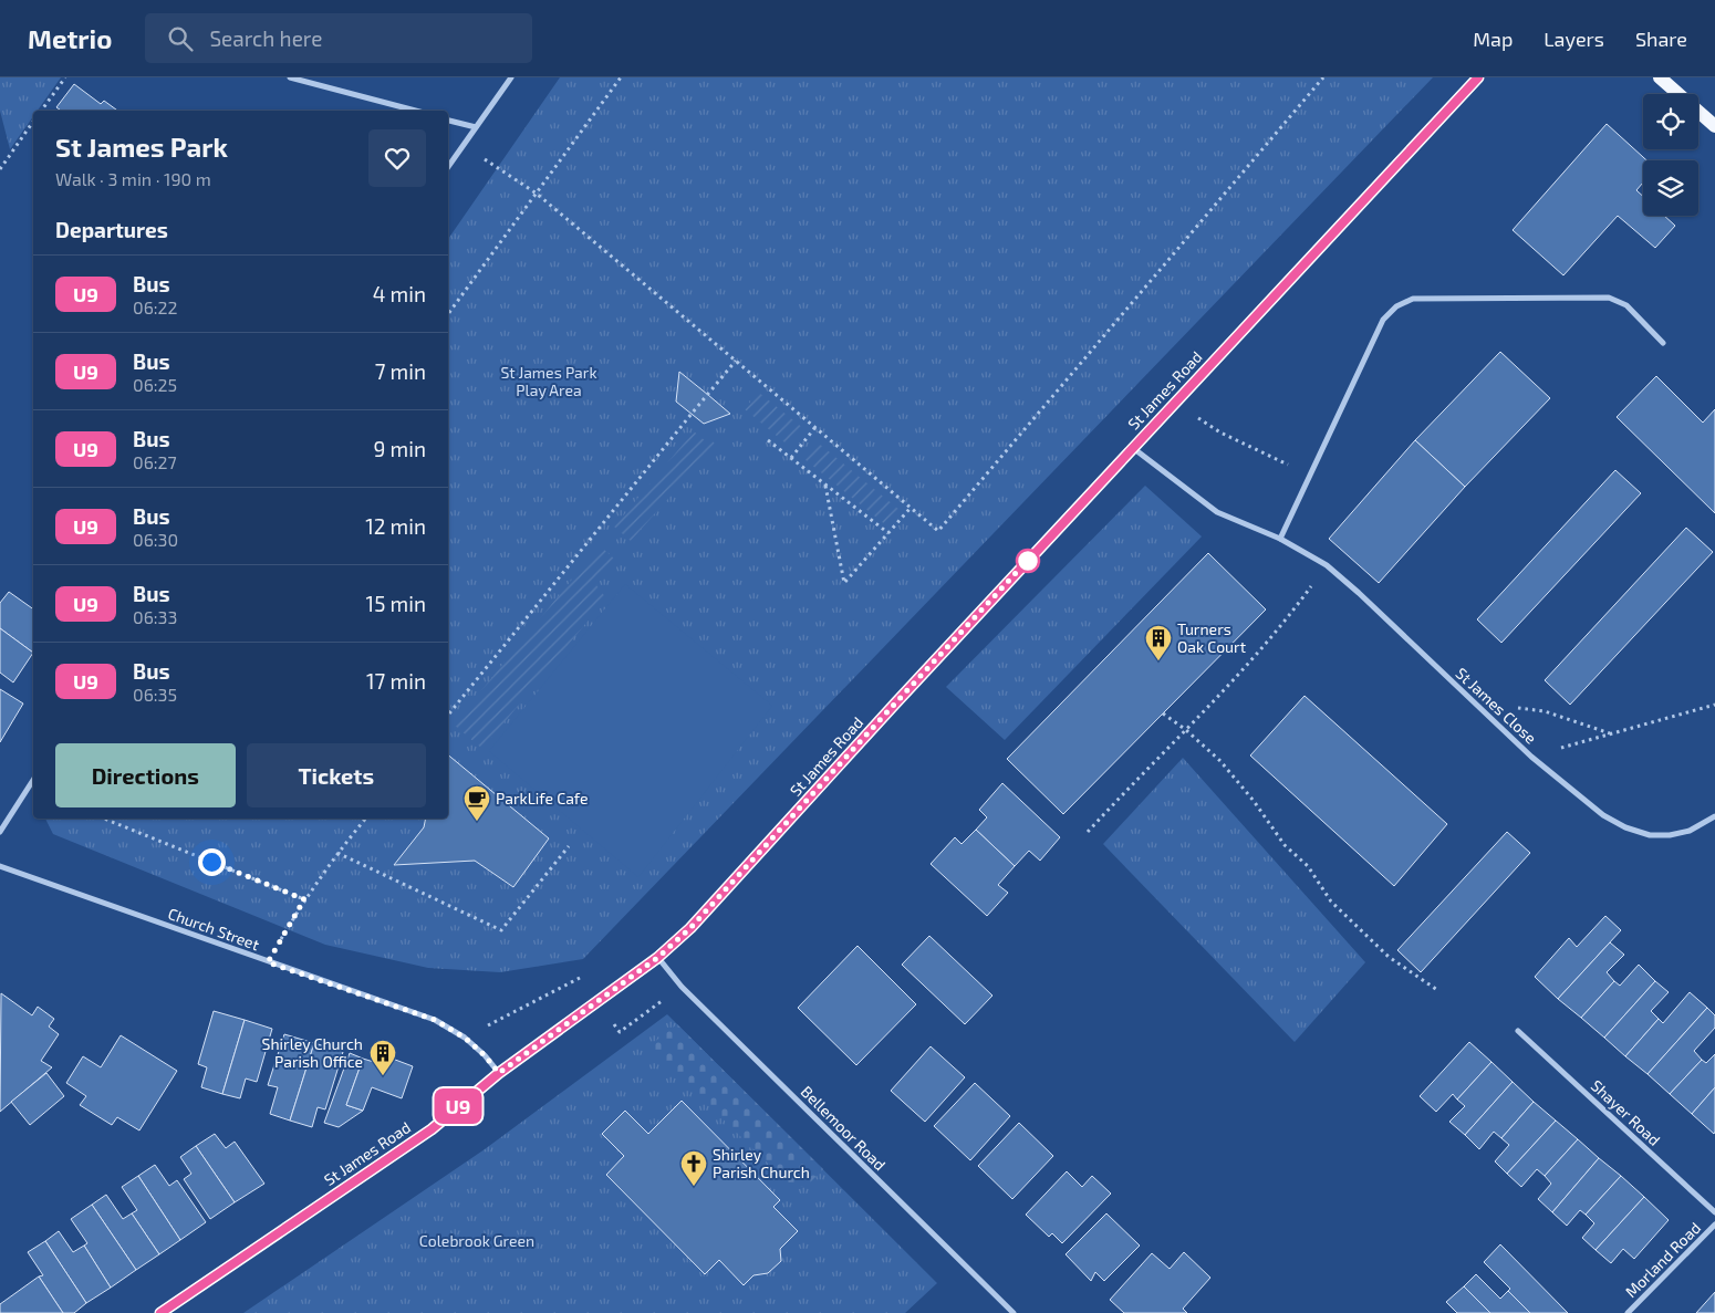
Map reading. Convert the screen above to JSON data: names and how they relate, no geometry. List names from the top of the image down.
{
  "streets": {
    "street": [
      "St James Road",
      "St James Close",
      "Church Street",
      "Shayer Road",
      "Bellemoor Road",
      "Morland Road"
    ]
  },
  "crossings": [
    ["St James Road", "St James Close"],
    ["St James Road", "Church Street"],
    ["St James Road", "Bellemoor Road"]
  ],
  "parks": ["St James Park Play Area", "Colebrook Green"],
  "places": {
    "building": ["Turners Oak Court", "Shirley Church Parish Office"],
    "cafe": ["ParkLife Cafe"],
    "church": ["Shirley Parish Church"]
  },
  "lines": ["bus line U9"],
  "page": {
    "header": "Metrio",
    "search": "Search here",
    "nav": ["Map", "Layers", "Share"],
    "on_map": "U9",
    "heading": [
      ["St James Park", "Walk · 3 min · 190 m"],
      "Departures"
    ],
    "list": [
      {
        "mark": "U9",
        "name": "Bus",
        "note": "06:22",
        "value": "4 min"
      },
      {
        "mark": "U9",
        "name": "Bus",
        "note": "06:25",
        "value": "7 min"
      },
      {
        "mark": "U9",
        "name": "Bus",
        "note": "06:27",
        "value": "9 min"
      },
      {
        "mark": "U9",
        "name": "Bus",
        "note": "06:30",
        "value": "12 min"
      },
      {
        "mark": "U9",
        "name": "Bus",
        "note": "06:33",
        "value": "15 min"
      },
      {
        "mark": "U9",
        "name": "Bus",
        "note": "06:35",
        "value": "17 min"
      }
    ],
    "buttons": ["Directions", "Tickets"]
  }
}
